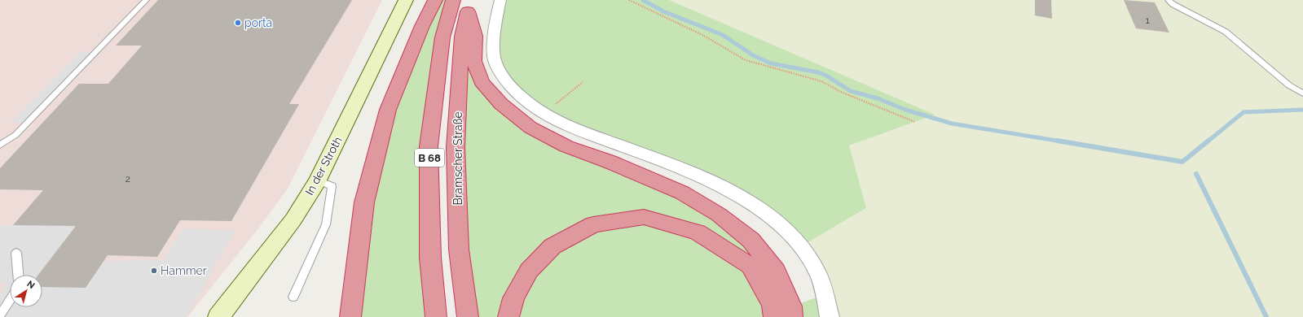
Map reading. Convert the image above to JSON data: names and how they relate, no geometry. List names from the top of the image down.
{
  "streets": {
    "highway": ["B 68", "Bramscher Straße"],
    "street": ["In der Stroth"]
  },
  "places": ["porta", "Hammer"],
  "house_numbers": ["1", "2"],
  "north": "top right"
}
